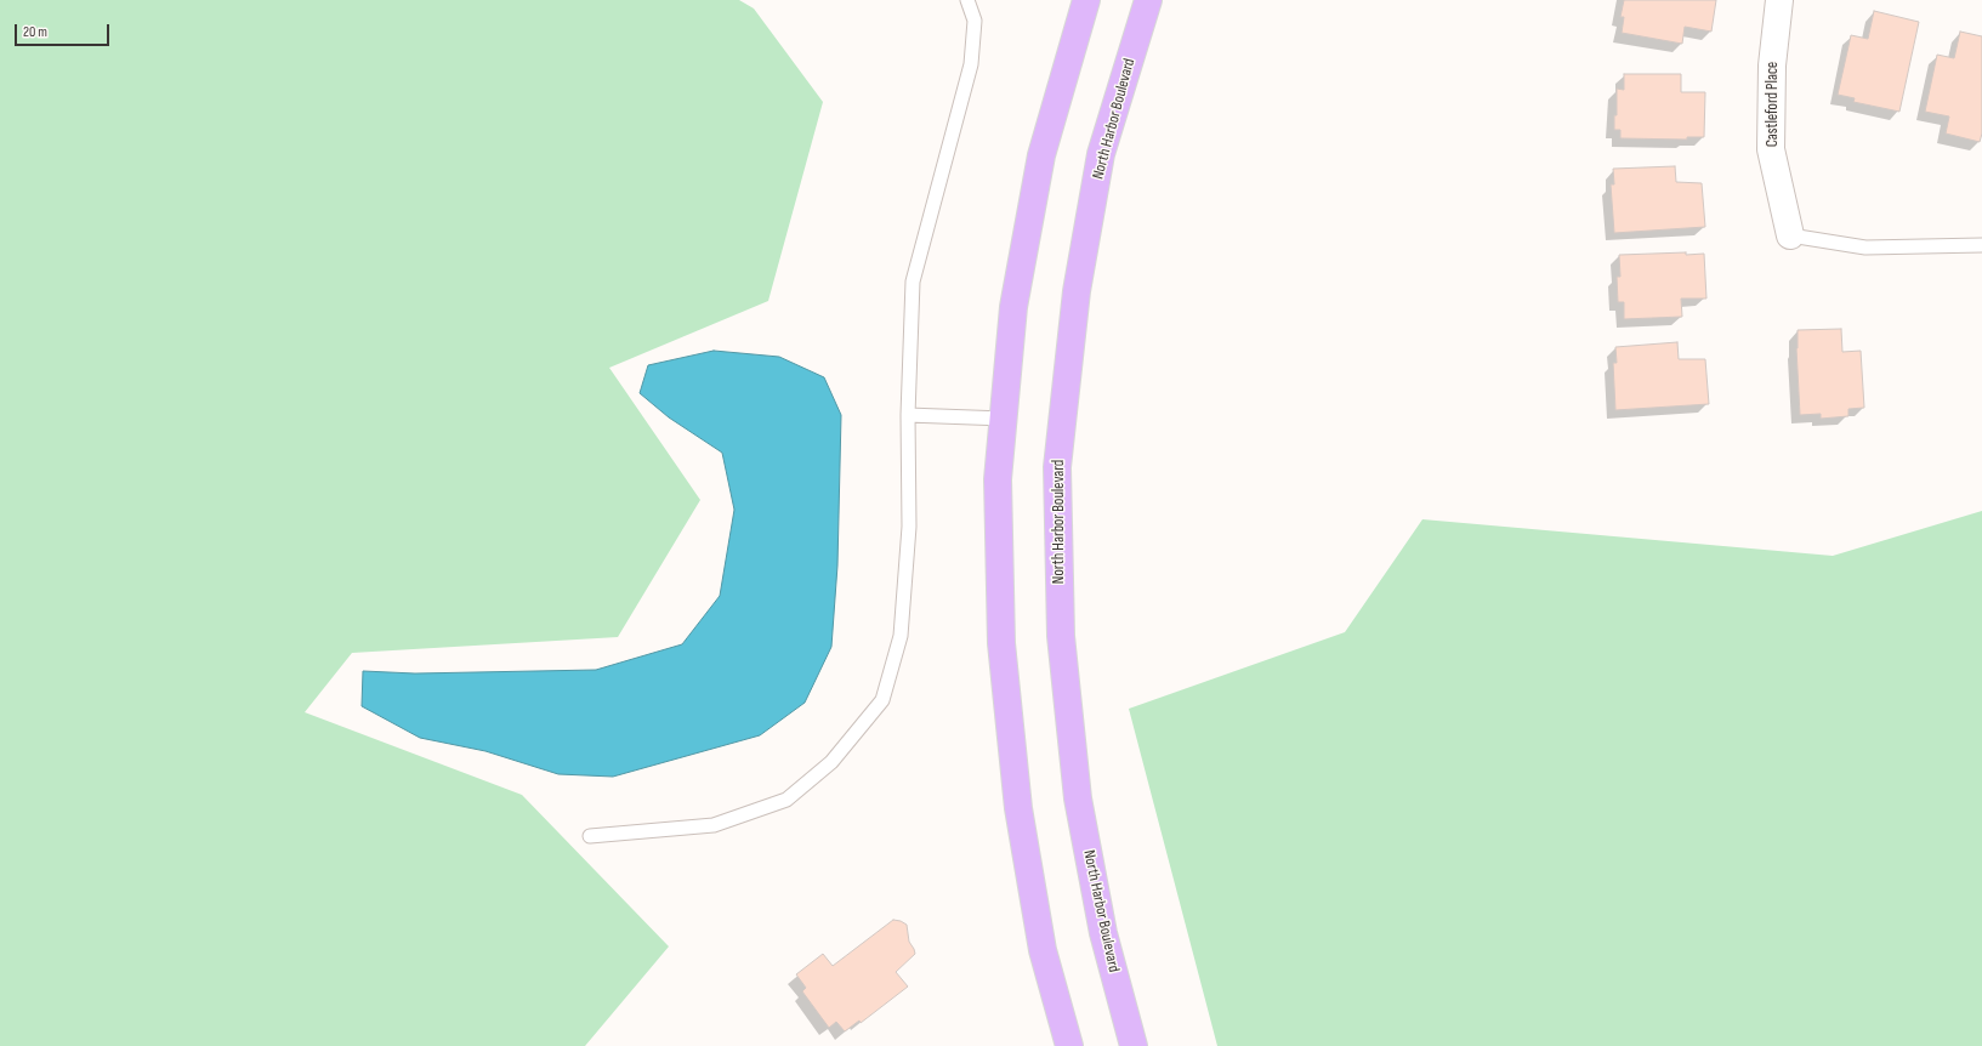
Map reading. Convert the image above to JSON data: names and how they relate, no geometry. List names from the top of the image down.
{
  "streets": {
    "main road": ["North Harbor Boulevard"],
    "street": ["Castleford Place"]
  },
  "scale_bar": "20 m"
}
